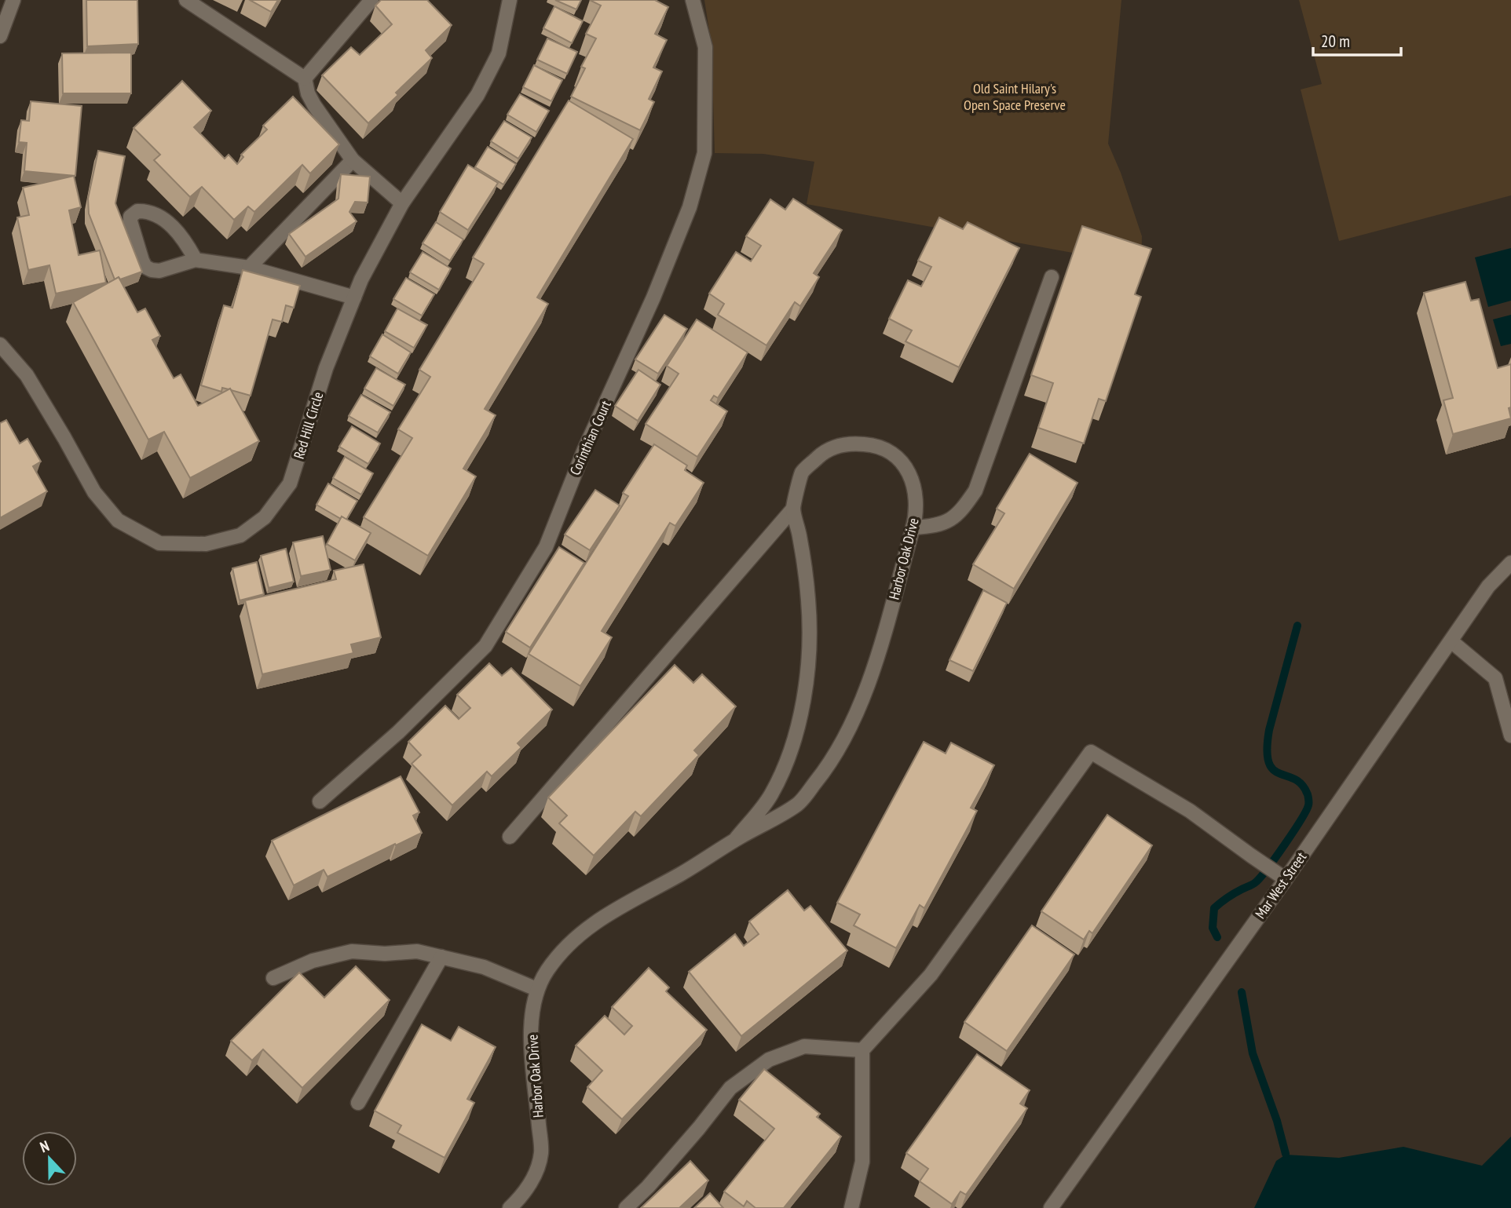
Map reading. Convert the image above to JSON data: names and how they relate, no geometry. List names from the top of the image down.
{
  "streets": {
    "street": [
      "Red Hill Circle",
      "Corinthian Court",
      "Harbor Oak Drive",
      "Mar West Street"
    ]
  },
  "parks": ["Old Saint Hilary's Open Space Preserve"],
  "scale_bar": "20 m",
  "north": "top"
}
